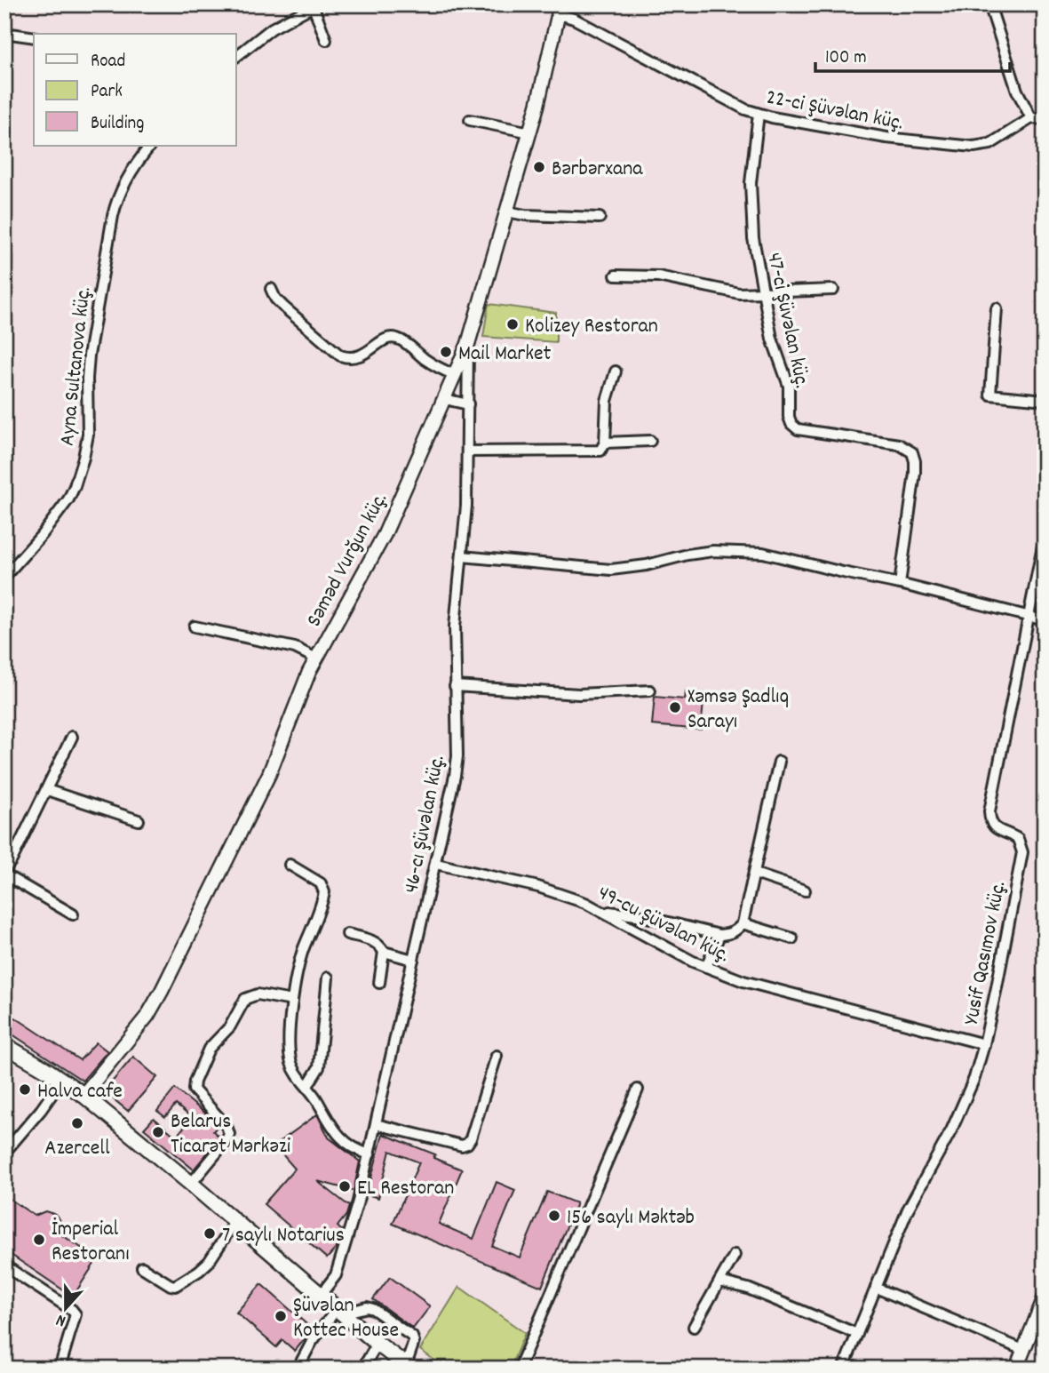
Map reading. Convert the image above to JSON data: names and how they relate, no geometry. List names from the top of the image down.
{
  "streets": {
    "street": [
      "22-ci Şüvəlan küç.",
      "47-ci Şüvəlan küç.",
      "Ayna Sultanova küç.",
      "Səməd Vurğun küç.",
      "46-cı Şüvəlan küç.",
      "49-cu Şüvəlan küç.",
      "Yusif Qasımov küç."
    ]
  },
  "crossings": [
    ["22-ci Şüvəlan küç.", "47-ci Şüvəlan küç."],
    ["22-ci Şüvəlan küç.", "Səməd Vurğun küç."],
    ["Səməd Vurğun küç.", "46-cı Şüvəlan küç."],
    ["46-cı Şüvəlan küç.", "49-cu Şüvəlan küç."],
    ["49-cu Şüvəlan küç.", "Yusif Qasımov küç."]
  ],
  "places": [
    "Bərbərxana",
    "Kolizey Restoran",
    "Mail Market",
    "Xəmsə Şadlıq Sarayı",
    "Halva cafe",
    "Azercell",
    "Belarus Ticarət Mərkəzi",
    "EL Restoran",
    "156 saylı Məktəb",
    "7 saylı Notarius",
    "İmperial Restoranı",
    "Şüvəlan Kottec House"
  ],
  "legend": ["Road", "Park", "Building"],
  "scale_bar": "100 m",
  "north": "bottom"
}
